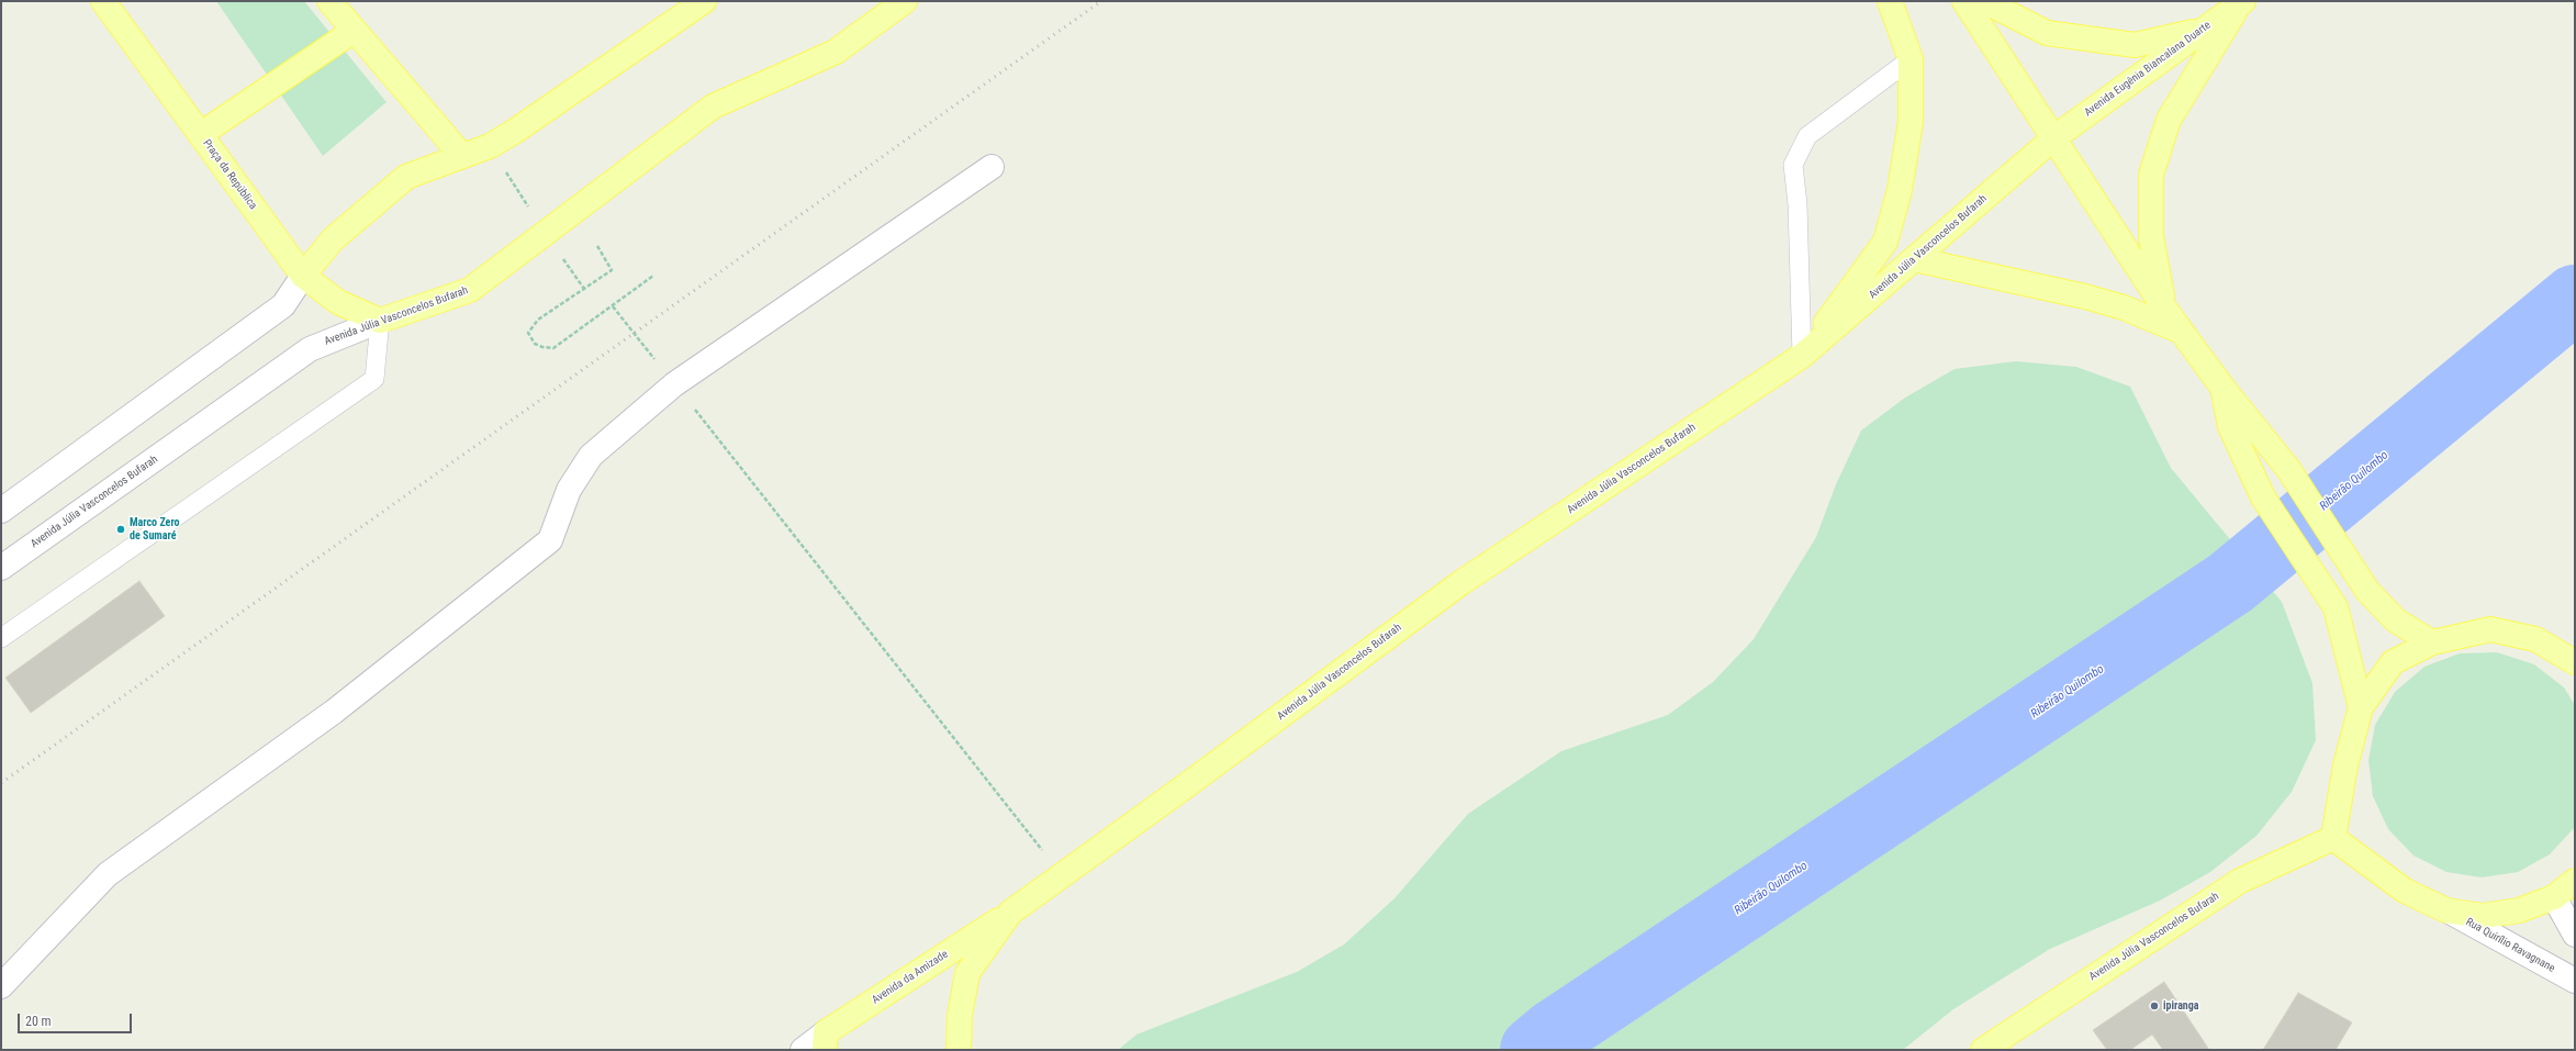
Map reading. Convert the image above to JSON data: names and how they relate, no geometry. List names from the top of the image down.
{
  "streets": {
    "main road": [
      "Avenida Eugênia Biancalana Duarte",
      "Praça da República",
      "Avenida Júlia Vasconcelos Bufarah",
      "Avenida da Amizade"
    ],
    "street": ["Rua Quirílio Ravagnane"]
  },
  "crossings": [
    ["Avenida Eugênia Biancalana Duarte", "Avenida Júlia Vasconcelos Bufarah"],
    ["Praça da República", "Avenida Júlia Vasconcelos Bufarah"],
    ["Avenida Júlia Vasconcelos Bufarah", "Avenida da Amizade"]
  ],
  "water": ["Ribeirão Quilombo"],
  "places": ["Marco Zero de Sumaré", "ipiranga"],
  "scale_bar": "20 m"
}
